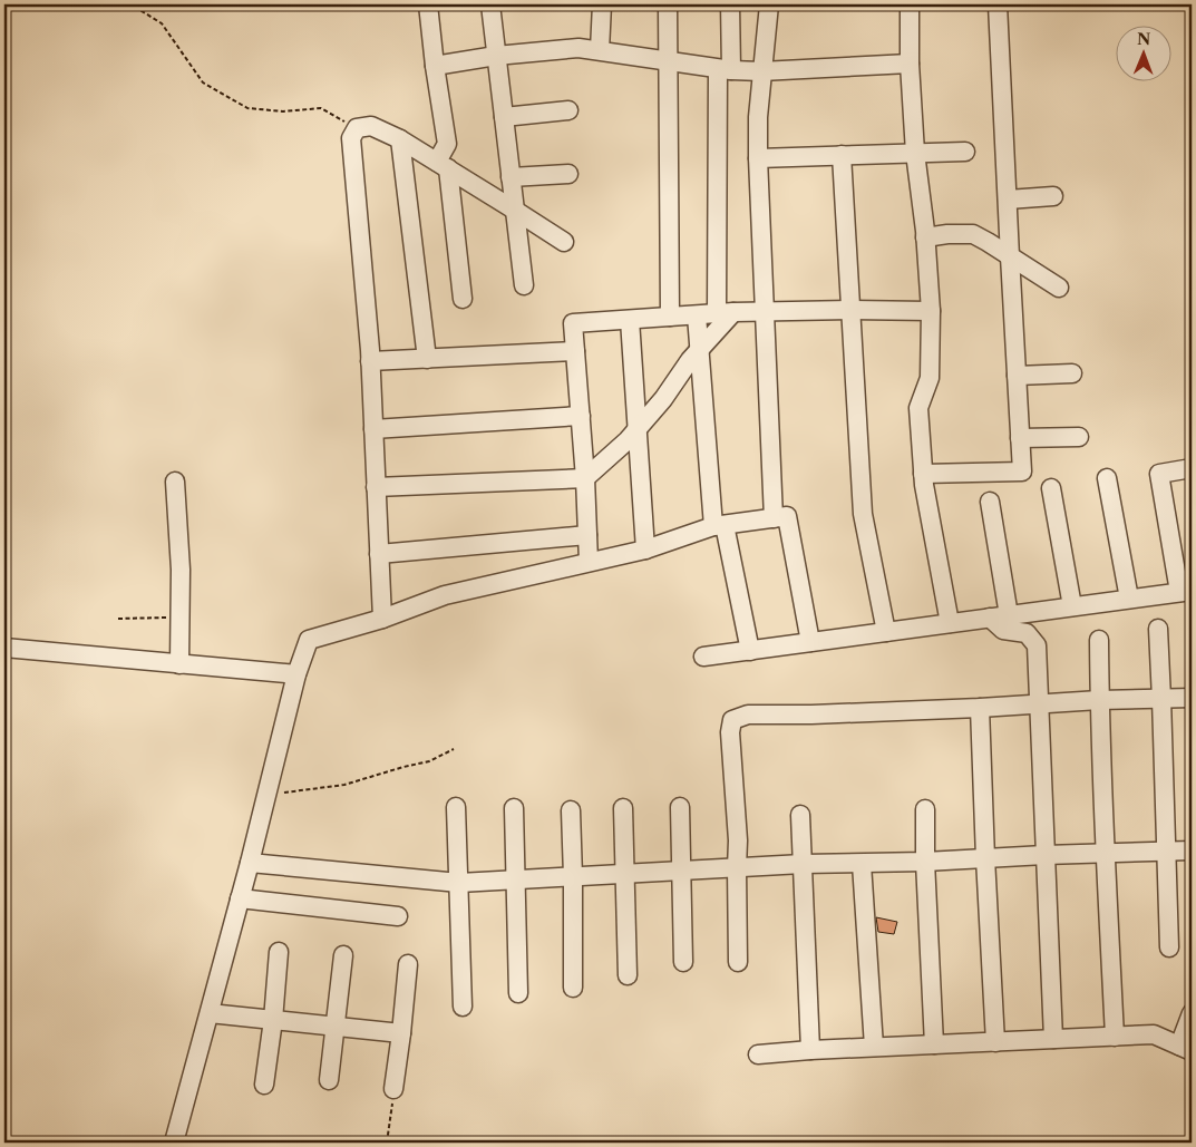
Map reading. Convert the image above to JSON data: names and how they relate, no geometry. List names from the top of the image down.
{
  "north": "top"
}
